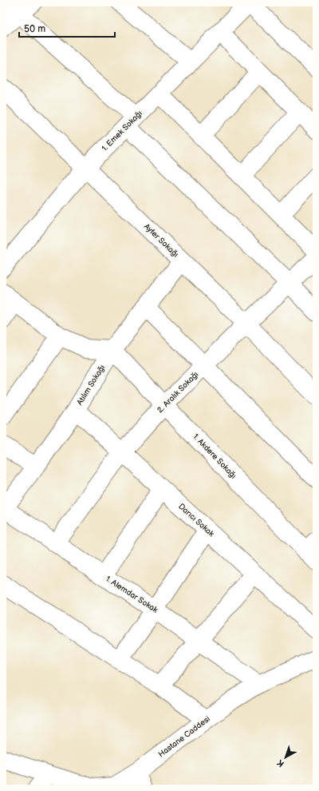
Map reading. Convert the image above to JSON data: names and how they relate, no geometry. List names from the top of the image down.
{
  "streets": {
    "street": [
      "1. Emek Sokağı",
      "Ayfer Sokağı",
      "Atılım Sokağı",
      "2. Aralık Sokağı",
      "1. Akdere Sokağı",
      "Darıcı Sokak",
      "1. Alemdar Sokak",
      "Hastane Caddesi"
    ]
  },
  "crossings": [
    ["1. Emek Sokağı", "Ayfer Sokağı"],
    ["Ayfer Sokağı", "Atılım Sokağı"],
    ["Ayfer Sokağı", "2. Aralık Sokağı"],
    ["Atılım Sokağı", "1. Akdere Sokağı"],
    ["Atılım Sokağı", "Darıcı Sokak"],
    ["Atılım Sokağı", "1. Alemdar Sokak"],
    ["2. Aralık Sokağı", "1. Akdere Sokağı"],
    ["2. Aralık Sokağı", "Darıcı Sokak"],
    ["2. Aralık Sokağı", "1. Alemdar Sokak"],
    ["1. Alemdar Sokak", "Hastane Caddesi"]
  ],
  "scale_bar": "50 m",
  "north": "bottom left"
}
